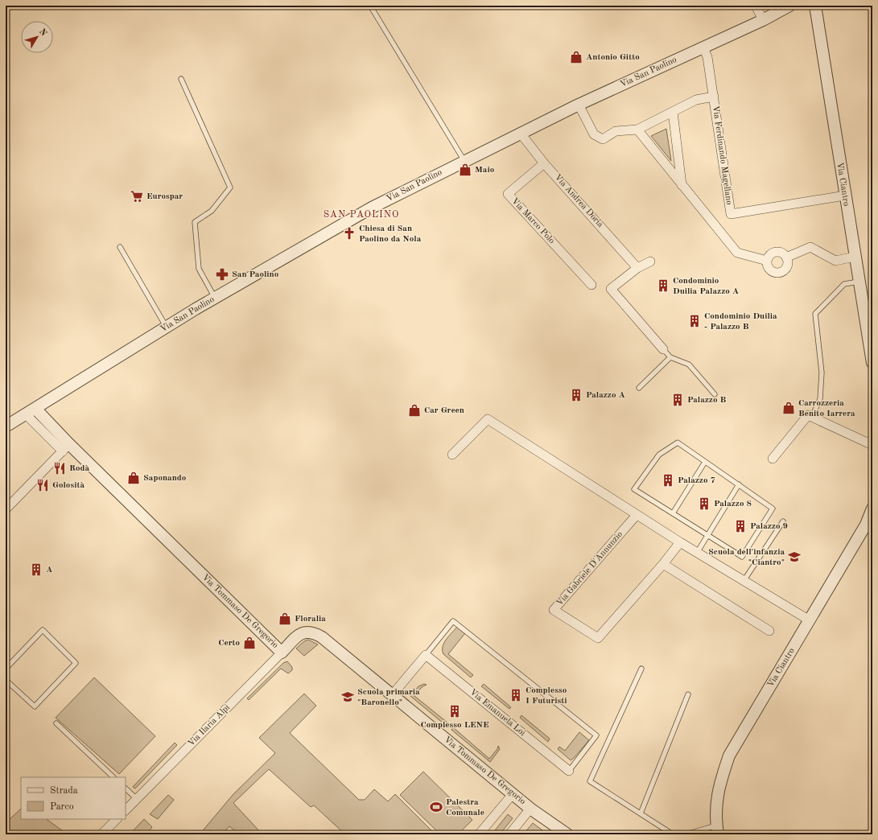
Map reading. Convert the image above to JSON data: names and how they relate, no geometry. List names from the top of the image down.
{
  "streets": {
    "street": [
      "Via San Paolino",
      "Via Ferdinando Magellano",
      "Via Ciantro",
      "Via Andrea Doria",
      "Via Marco Polo",
      "Via Gabriele D'Annunzio",
      "Via Tommaso De Gregorio",
      "Via Emanuela Loi",
      "Via Ilaria Alpi"
    ]
  },
  "crossings": [
    ["Via San Paolino", "Via Ferdinando Magellano"],
    ["Via San Paolino", "Via Andrea Doria"],
    ["Via San Paolino", "Via Tommaso De Gregorio"],
    ["Via Ferdinando Magellano", "Via Ciantro"],
    ["Via Andrea Doria", "Via Marco Polo"],
    ["Via Tommaso De Gregorio", "Via Ilaria Alpi"]
  ],
  "districts": ["SAN PAOLINO"],
  "places": {
    "shop": [
      "Antonio Gitto",
      "Maio",
      "Carrozzeria Benito Iarrera",
      "Car Green",
      "Saponando",
      "Floralia",
      "Certo"
    ],
    "supermarket": ["Eurospar"],
    "church": ["Chiesa di San Paolino da Nola"],
    "pharmacy": ["San Paolino"],
    "building": [
      "Condominio Duilia Palazzo A",
      "Condominio Duilia - Palazzo B",
      "Palazzo A",
      "Palazzo B",
      "Palazzo 7",
      "Palazzo 8",
      "Palazzo 9",
      "A",
      "Complesso I Futuristi",
      "Complesso LENE"
    ],
    "restaurant": ["Rodà", "Golosità"],
    "school or university": ["Scuola dell'infanzia \"Ciantro\"", "Scuola primaria \"Baronello\""],
    "sports": ["Palestra Comunale"]
  },
  "legend": ["Strada", "Parco"],
  "north": "top right"
}
